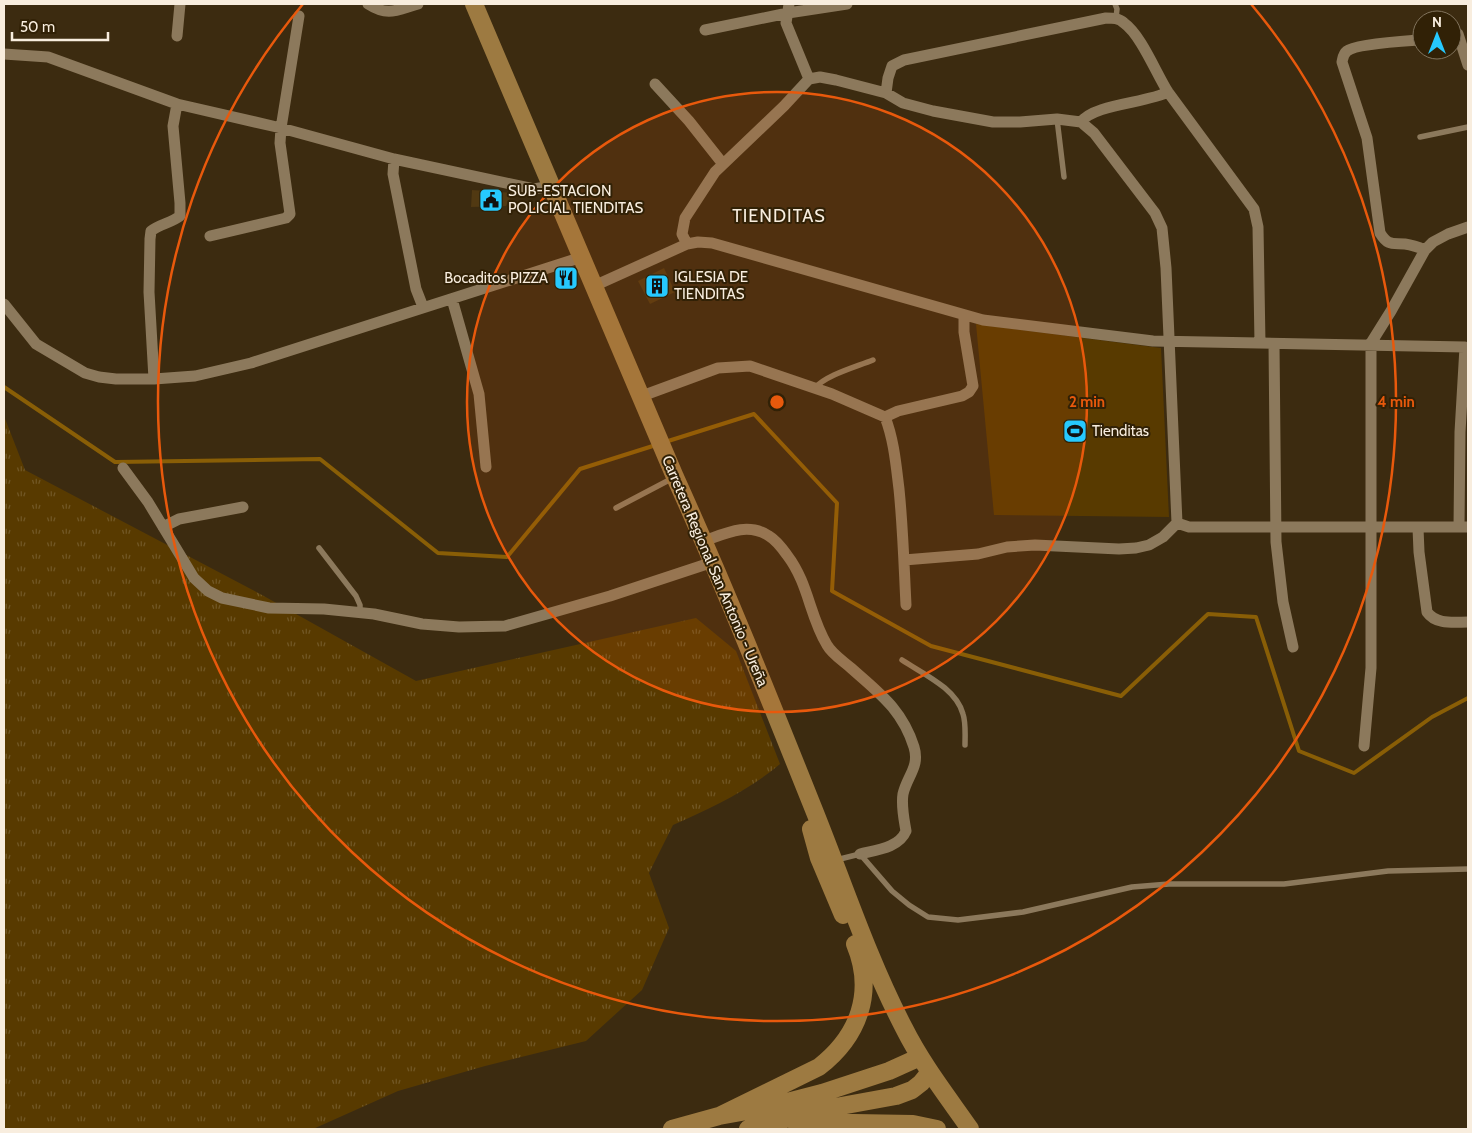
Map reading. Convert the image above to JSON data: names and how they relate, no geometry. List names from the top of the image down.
{
  "streets": {
    "main road": ["Carretera Regional San Antonio - Ureña"]
  },
  "districts": ["TIENDITAS"],
  "places": {
    "public building": ["SUB-ESTACION POLICIAL TIENDITAS"],
    "restaurant": ["Bocaditos PIZZA"],
    "building": ["IGLESIA DE TIENDITAS"],
    "sports": ["Tienditas"]
  },
  "scale_bar": "50 m",
  "north": "top",
  "rings": ["2 min", "4 min"]
}
